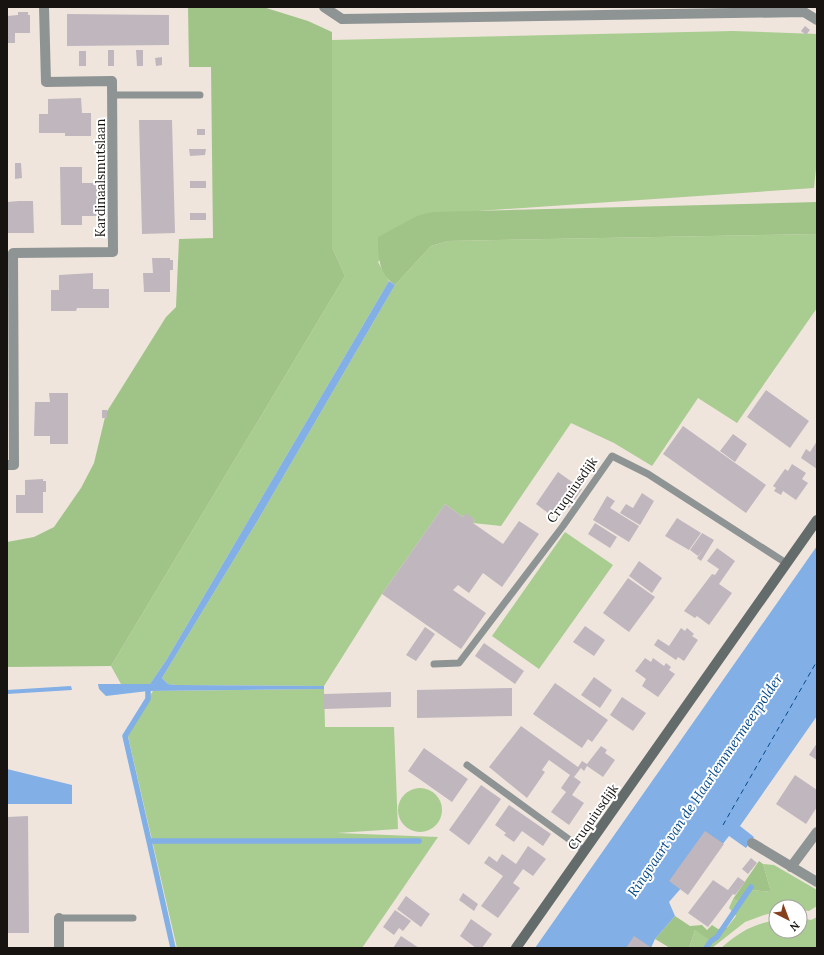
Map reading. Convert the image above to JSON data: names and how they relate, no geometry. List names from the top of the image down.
{
  "streets": {
    "street": ["Kardinaalsmutslaan", "Cruquiusdijk"]
  },
  "water": ["Ringvaart van de Haarlemmermeerpolder"],
  "north": "bottom right"
}
